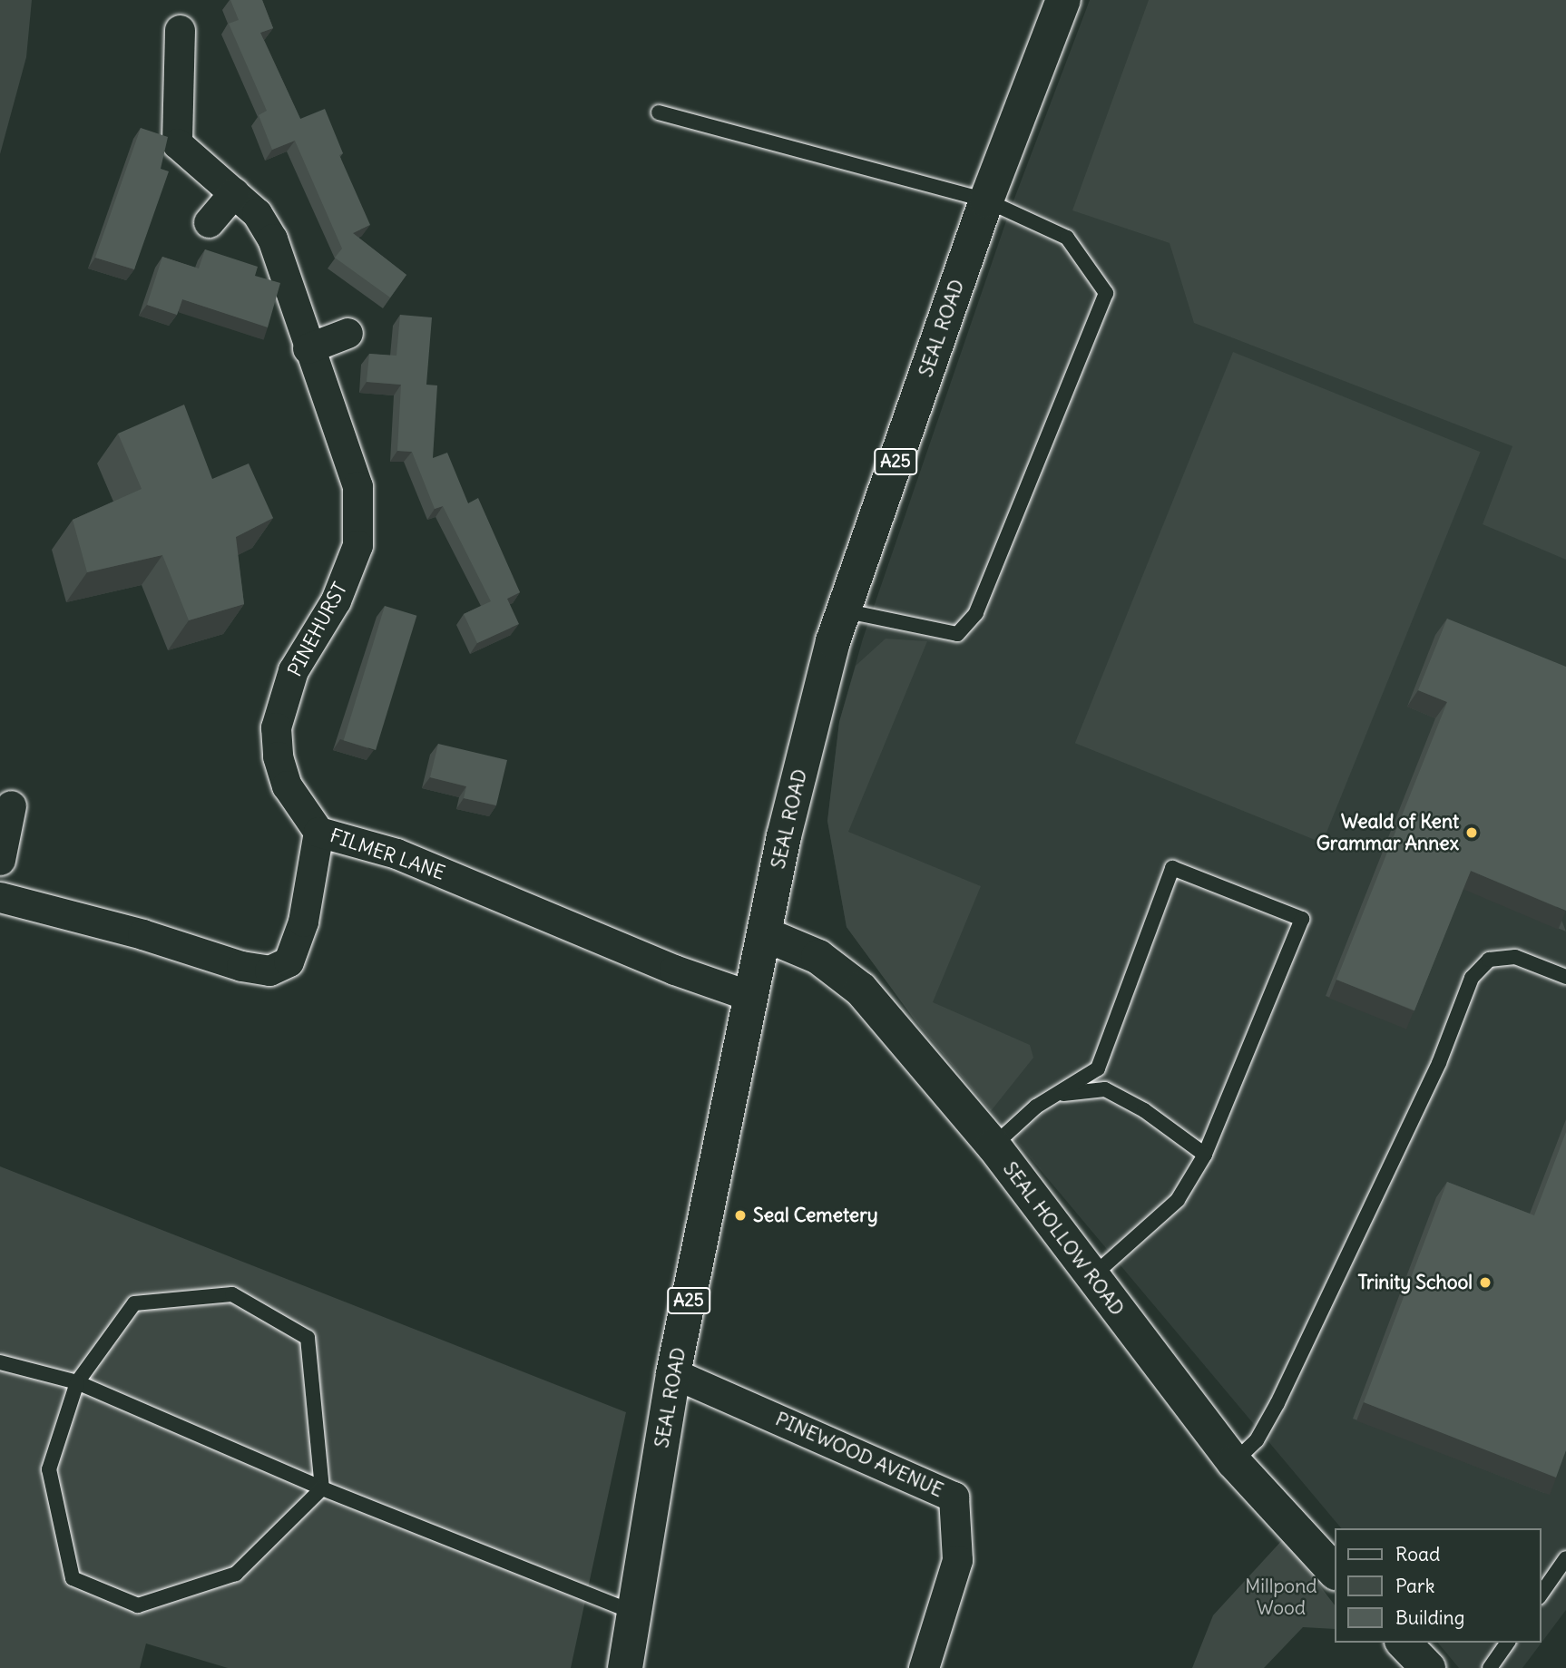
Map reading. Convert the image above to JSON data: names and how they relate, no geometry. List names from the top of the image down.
{
  "streets": {
    "main road": ["SEAL ROAD", "A25", "SEAL HOLLOW ROAD"],
    "street": ["PINEHURST", "FILMER LANE", "PINEWOOD AVENUE"]
  },
  "crossings": [
    ["SEAL ROAD", "FILMER LANE"],
    ["SEAL ROAD", "SEAL HOLLOW ROAD"],
    ["SEAL ROAD", "PINEWOOD AVENUE"],
    ["PINEHURST", "FILMER LANE"]
  ],
  "parks": ["Millpond Wood"],
  "places": ["Weald of Kent Grammar Annex", "Seal Cemetery", "Trinity School"],
  "legend": ["Road", "Park", "Building"]
}
